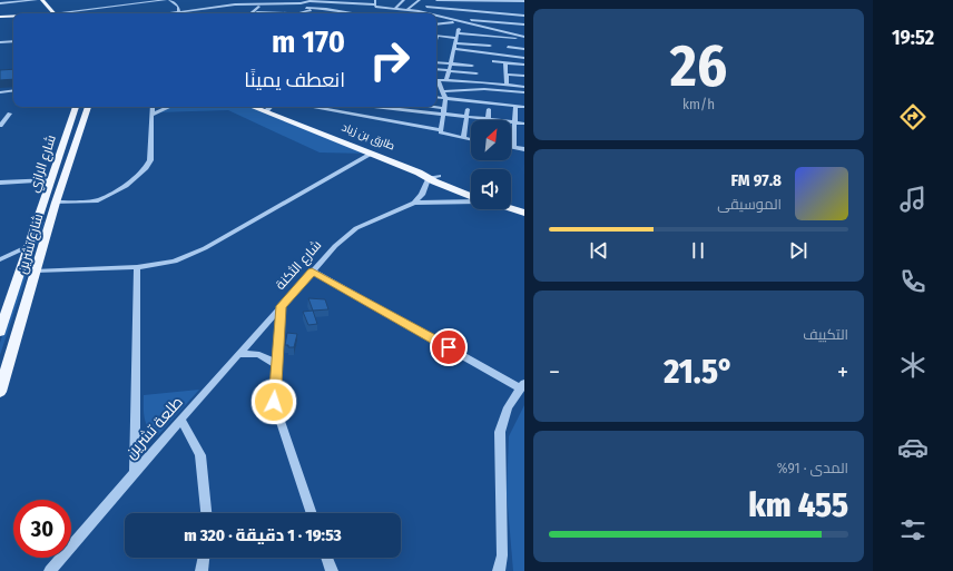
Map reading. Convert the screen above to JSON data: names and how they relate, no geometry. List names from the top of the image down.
{
  "streets": {
    "main road": ["طارق بن زياد", "شارع الرازي", "شارع تشرين"],
    "street": ["شارع الثكنة", "طلعة تشرين"]
  },
  "crossings": [
    ["شارع الثكنة", "طلعة تشرين"]
  ],
  "north": "top right",
  "page": {
    "tabs": "19:52",
    "tile": [
      ["26", "km/h"],
      "التكييف",
      ["المدى · 91%", "455 km"]
    ],
    "turn": ["170 m", "انعطف يمينًا"],
    "song": ["97.8 FM", "الموسيقى"],
    "heat": ["−", "21.5°", "+"],
    "limit": "30",
    "trip": "19:53 · 1 دقيقة · 320 m"
  }
}
